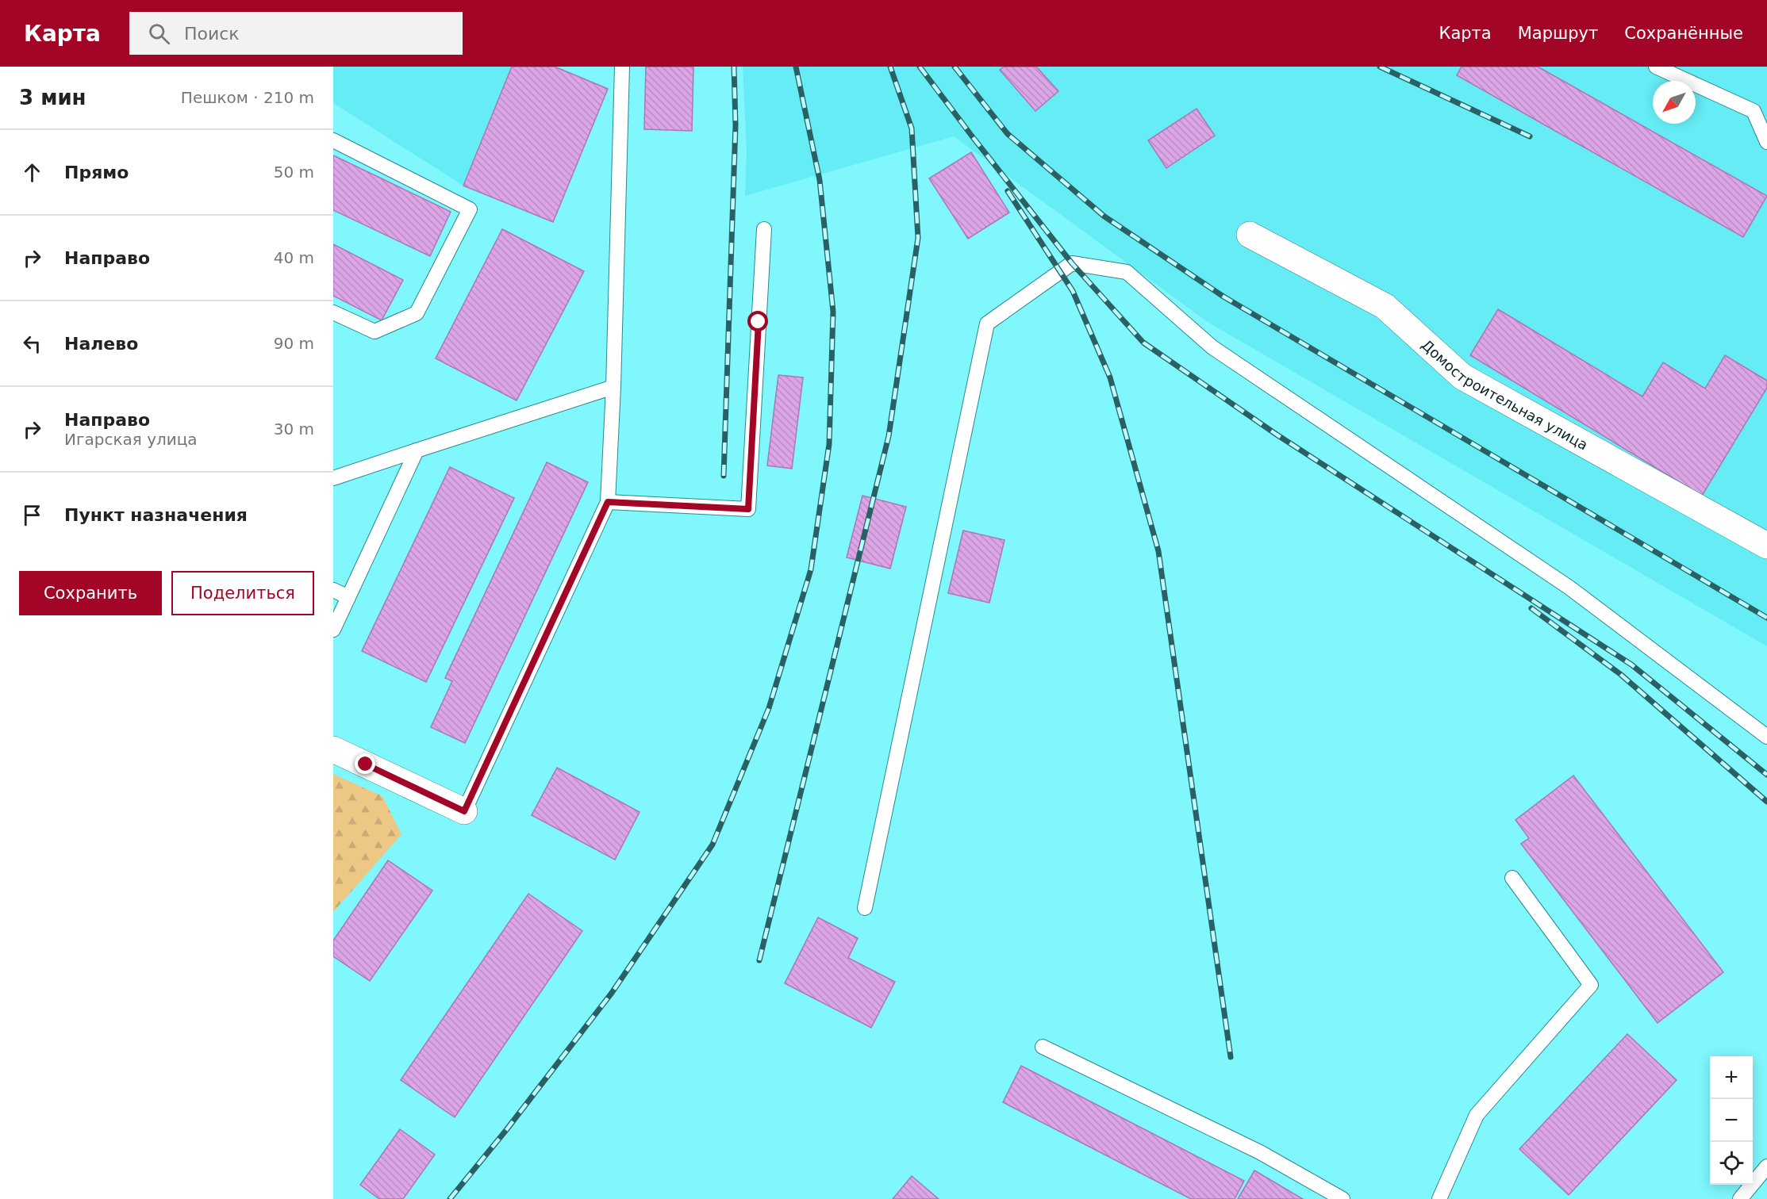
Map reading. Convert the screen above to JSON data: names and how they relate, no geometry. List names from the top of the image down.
{
  "streets": {
    "street": ["Домостроительная улица"]
  },
  "north": "bottom left",
  "page": {
    "header": "Карта",
    "search": "Поиск",
    "nav": ["Карта", "Маршрут", "Сохранённые"],
    "heading": ["3 мин", "Пешком · 210 m"],
    "list": [
      ["Прямо", "50 m"],
      ["Направо", "40 m"],
      ["Налево", "90 m"],
      ["Направо", "Игарская улица", "30 m"],
      "Пункт назначения"
    ],
    "buttons": ["Сохранить", "Поделиться"],
    "map_buttons": ["+", "−"]
  }
}
